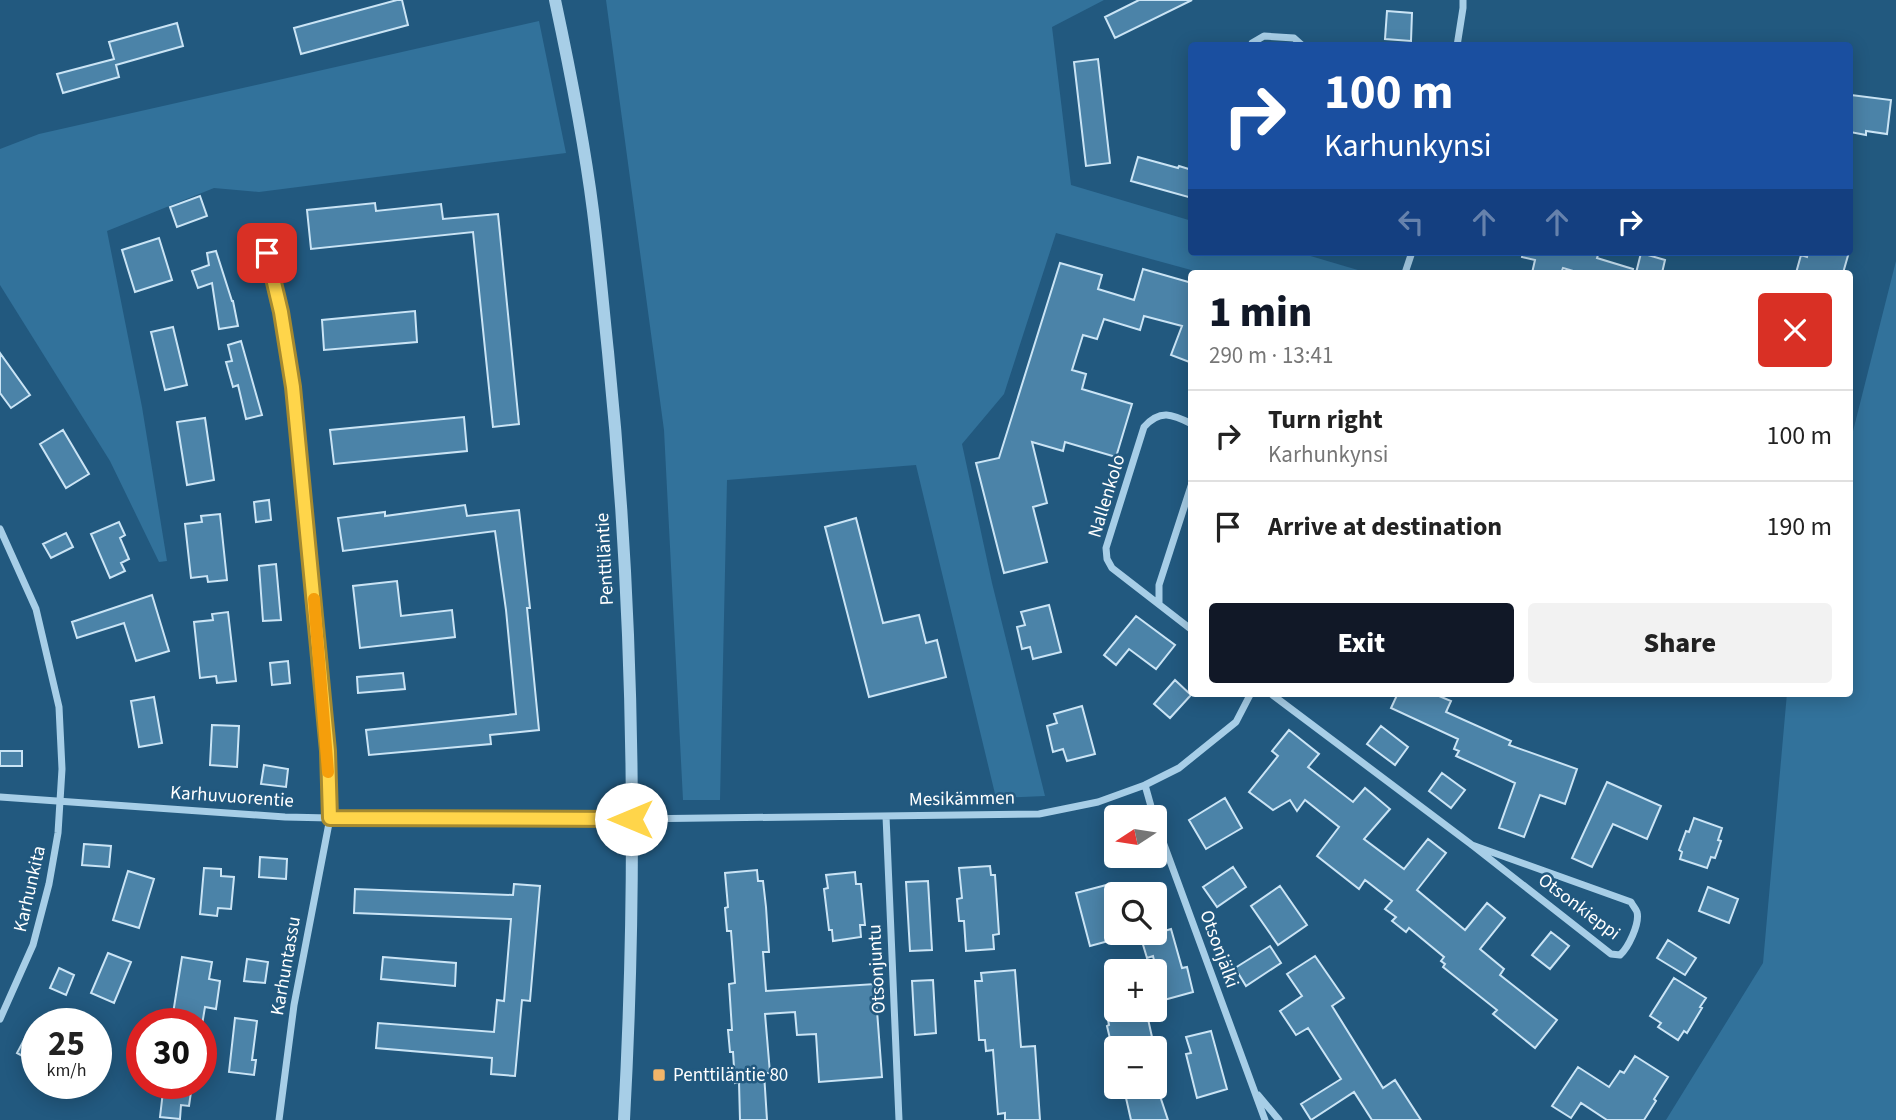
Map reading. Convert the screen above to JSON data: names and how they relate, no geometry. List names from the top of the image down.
{
  "streets": {
    "street": [
      "Nallenkolo",
      "Penttiläntie",
      "Karhuvuorentie",
      "Mesikämmen",
      "Karhunkita",
      "Otsonkieppi",
      "Otsonjälki",
      "Karhuntassu",
      "Otsonjuntu"
    ]
  },
  "crossings": [
    ["Penttiläntie", "Karhuvuorentie"],
    ["Penttiläntie", "Mesikämmen"],
    ["Karhuvuorentie", "Mesikämmen"],
    ["Karhuvuorentie", "Karhunkita"],
    ["Karhuvuorentie", "Karhuntassu"],
    ["Mesikämmen", "Otsonjälki"],
    ["Mesikämmen", "Otsonjuntu"]
  ],
  "places": {
    "transit": ["Penttiläntie 80"]
  },
  "north": "left",
  "page": {
    "turn": ["100 m", "Karhunkynsi"],
    "heading": ["1 min", "290 m · 13:41"],
    "list": [
      {
        "name": "Turn right",
        "note": "Karhunkynsi",
        "value": "100 m"
      },
      {
        "name": "Arrive at destination",
        "value": "190 m"
      }
    ],
    "buttons": ["Exit", "Share"],
    "map_buttons": ["+", "−"],
    "speed": "25 km/h",
    "limit": "30"
  }
}
